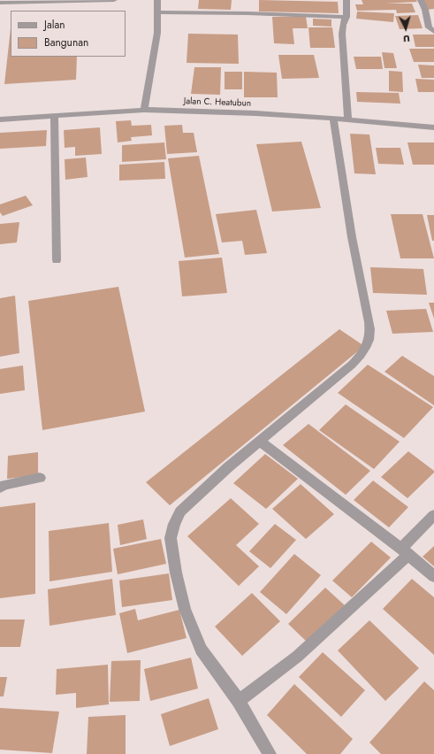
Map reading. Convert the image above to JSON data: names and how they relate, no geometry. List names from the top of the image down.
{
  "streets": {
    "street": ["Jalan C. Heatubun"]
  },
  "legend": ["Jalan", "Bangunan"],
  "north": "bottom"
}
